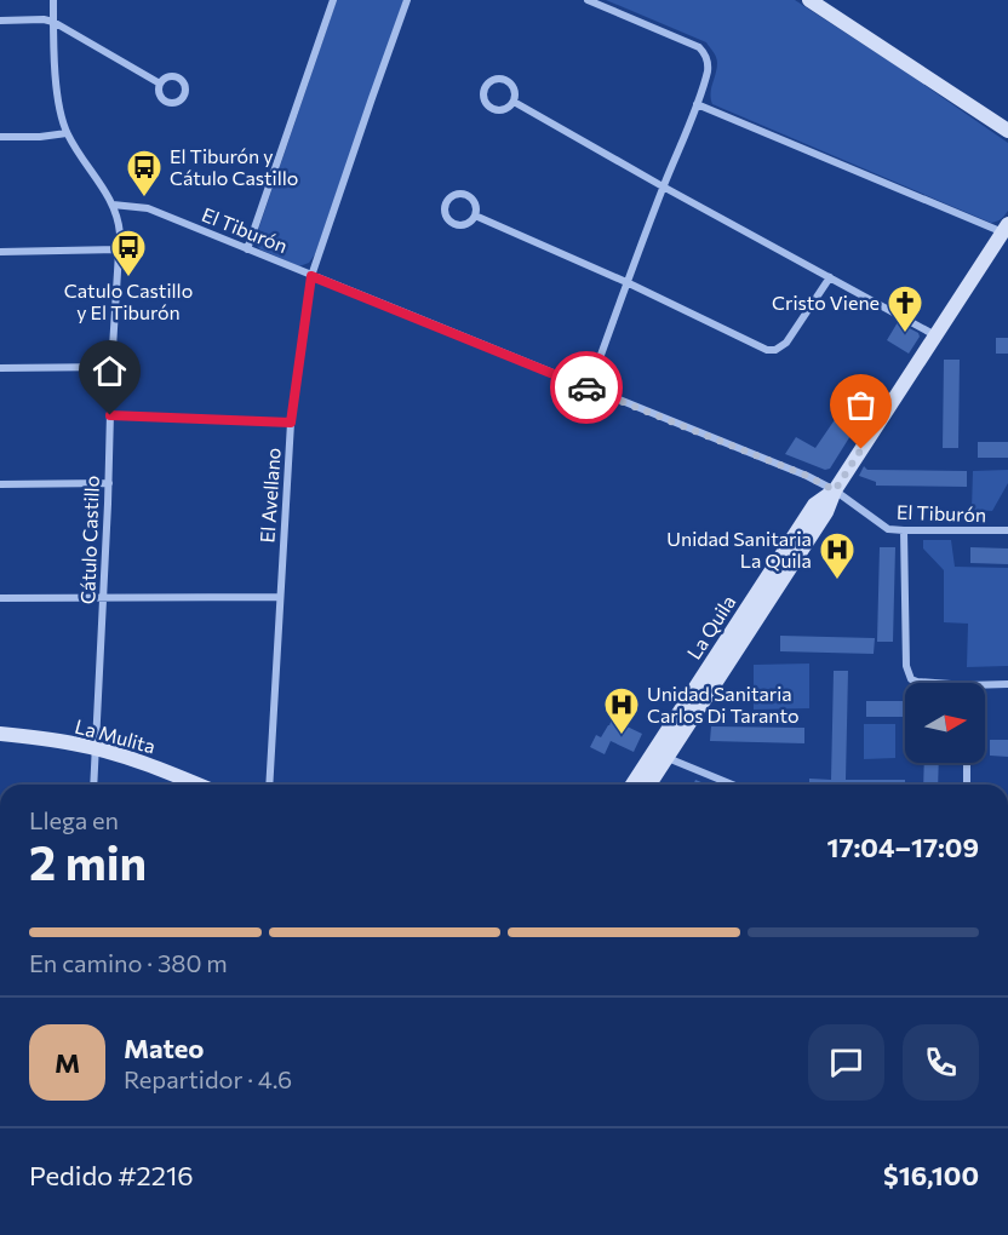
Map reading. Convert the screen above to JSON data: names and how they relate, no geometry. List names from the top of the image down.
{
  "streets": {
    "main road": ["La Quila", "La Mulita"],
    "street": ["El Tiburón", "El Avellano", "Cátulo Castillo"]
  },
  "crossings": [
    ["El Tiburón", "El Avellano"],
    ["El Tiburón", "Cátulo Castillo"],
    ["El Tiburón", "La Quila"],
    ["Cátulo Castillo", "La Mulita"]
  ],
  "places": {
    "bus stop": ["El Tiburón y Cátulo Castillo", "Catulo Castillo y El Tiburón"],
    "church": ["Cristo Viene"],
    "hospital": ["Unidad Sanitaria La Quila", "Unidad Sanitaria Carlos Di Taranto"]
  },
  "north": "right",
  "page": {
    "heading": ["2 min", "Llega en", "17:04–17:09"],
    "panel": [
      "Mateo",
      "Repartidor · 4.6",
      "Pedido #2216",
      "$16,100"
    ],
    "bar": "En camino · 380 m",
    "round": "M"
  }
}
